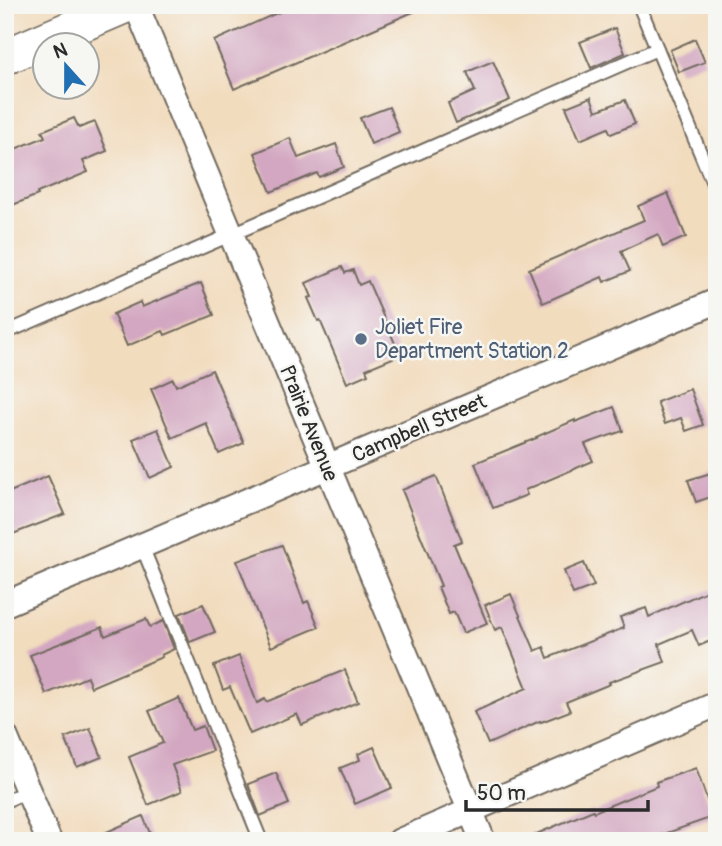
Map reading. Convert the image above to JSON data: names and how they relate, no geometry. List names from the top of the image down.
{
  "streets": {
    "street": ["Prairie Avenue", "Campbell Street"]
  },
  "crossings": [
    ["Prairie Avenue", "Campbell Street"]
  ],
  "places": ["Joliet Fire Department Station 2"],
  "scale_bar": "50 m",
  "north": "top"
}
